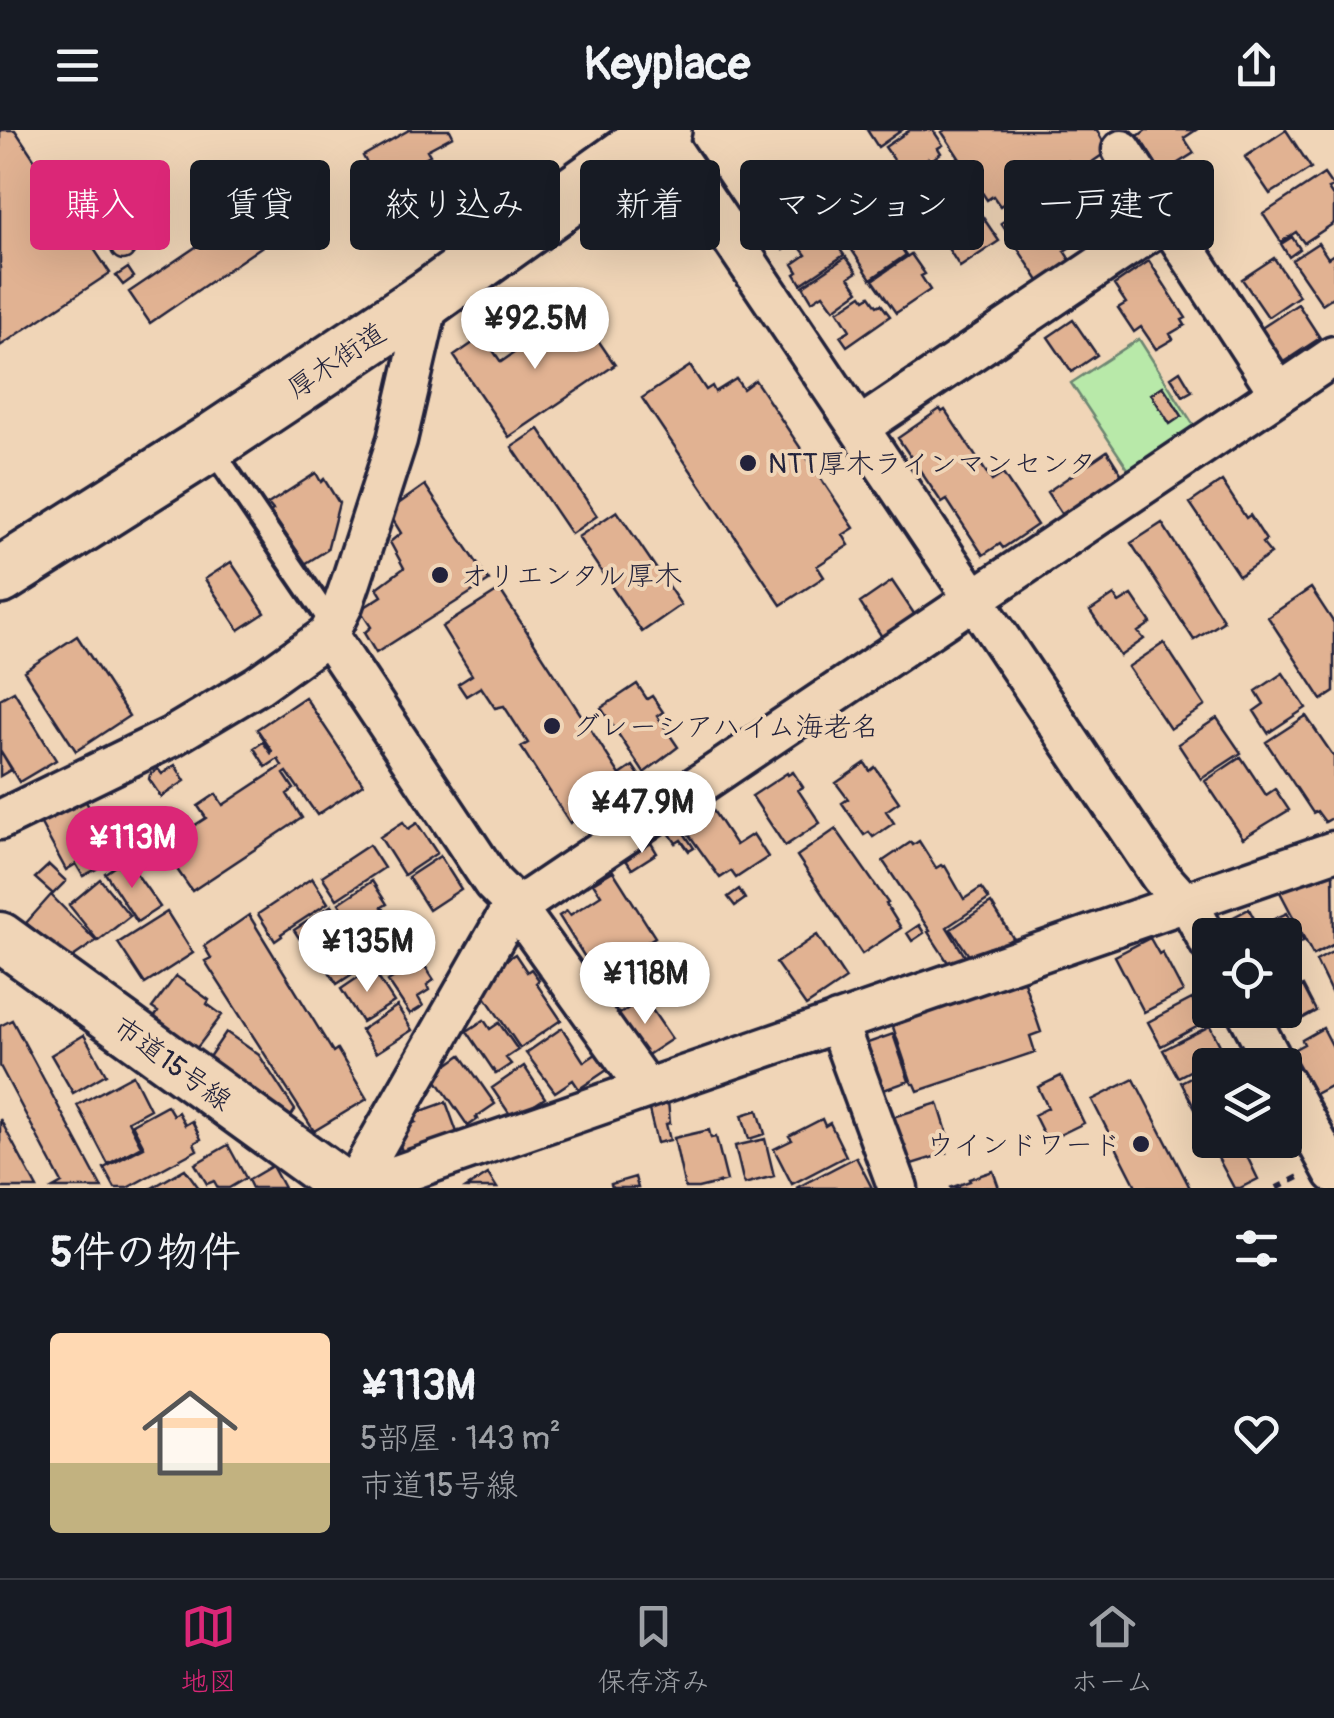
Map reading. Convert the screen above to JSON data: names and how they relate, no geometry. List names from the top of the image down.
{
  "streets": {
    "main road": ["厚木街道"],
    "street": ["市道15号線"]
  },
  "places": [
    "NTT厚木ラインマンセンタ",
    "オリエンタル厚木",
    "グレーシアハイム海老名",
    "ウインドワード"
  ],
  "page": {
    "header": "Keyplace",
    "chip": [
      "購入",
      "賃貸",
      "絞り込み",
      "新着",
      "マンション",
      "一戸建て"
    ],
    "price": [
      "¥92.5M",
      "¥47.9M",
      "¥113M",
      "¥135M",
      "¥118M"
    ],
    "heading": "5件の物件",
    "list": [
      {
        "name": "¥113M",
        "note": "5部屋 · 143 m² · 市道15号線"
      }
    ],
    "tabs": ["地図", "保存済み", "ホーム"]
  }
}
